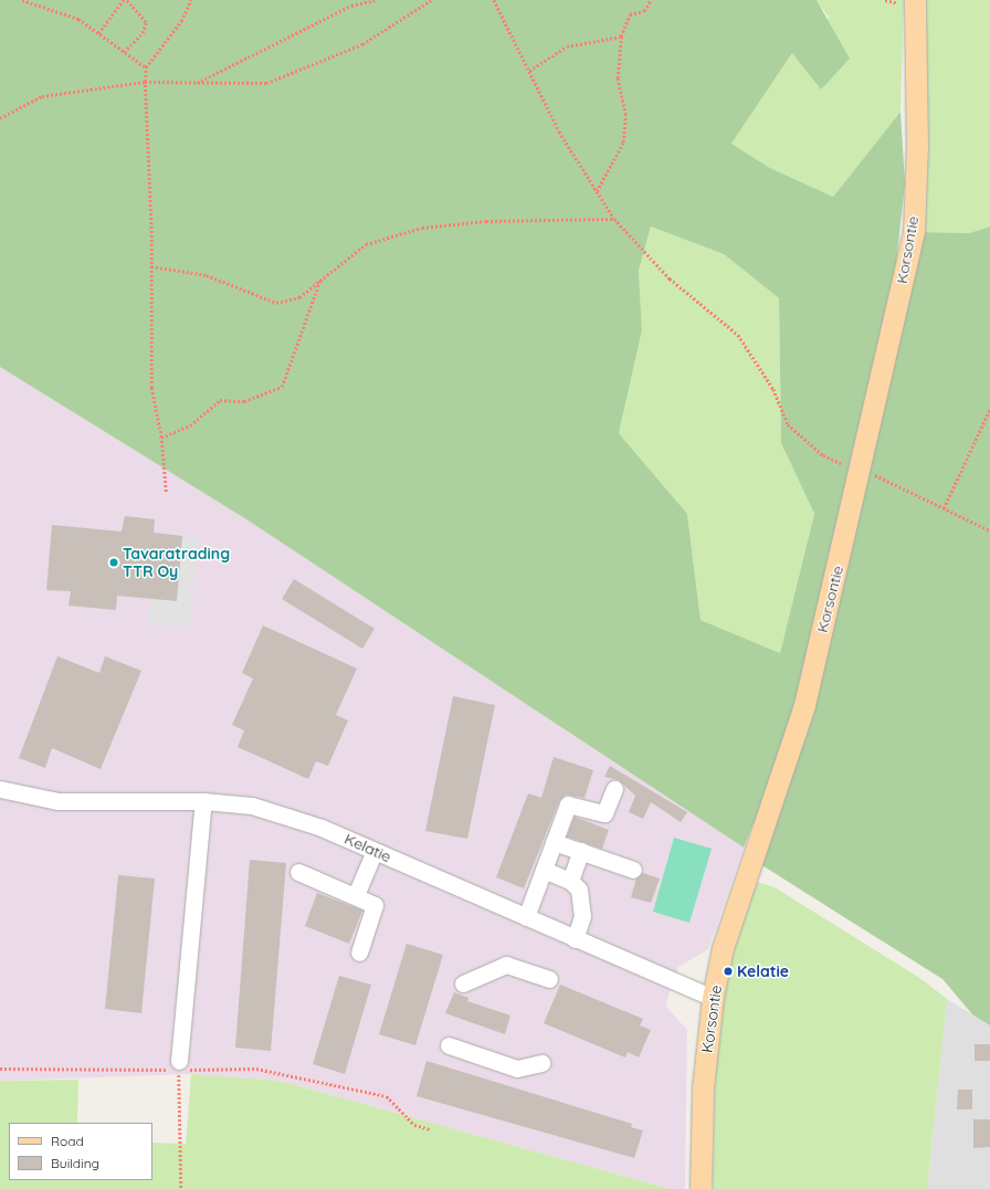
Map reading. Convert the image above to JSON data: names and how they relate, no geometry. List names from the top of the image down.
{
  "streets": {
    "main road": ["Korsontie"],
    "street": ["Kelatie"]
  },
  "crossings": [
    ["Korsontie", "Kelatie"]
  ],
  "places": ["Tavaratrading TTR Oy", "Kelatie"],
  "legend": ["Road", "Building"]
}
